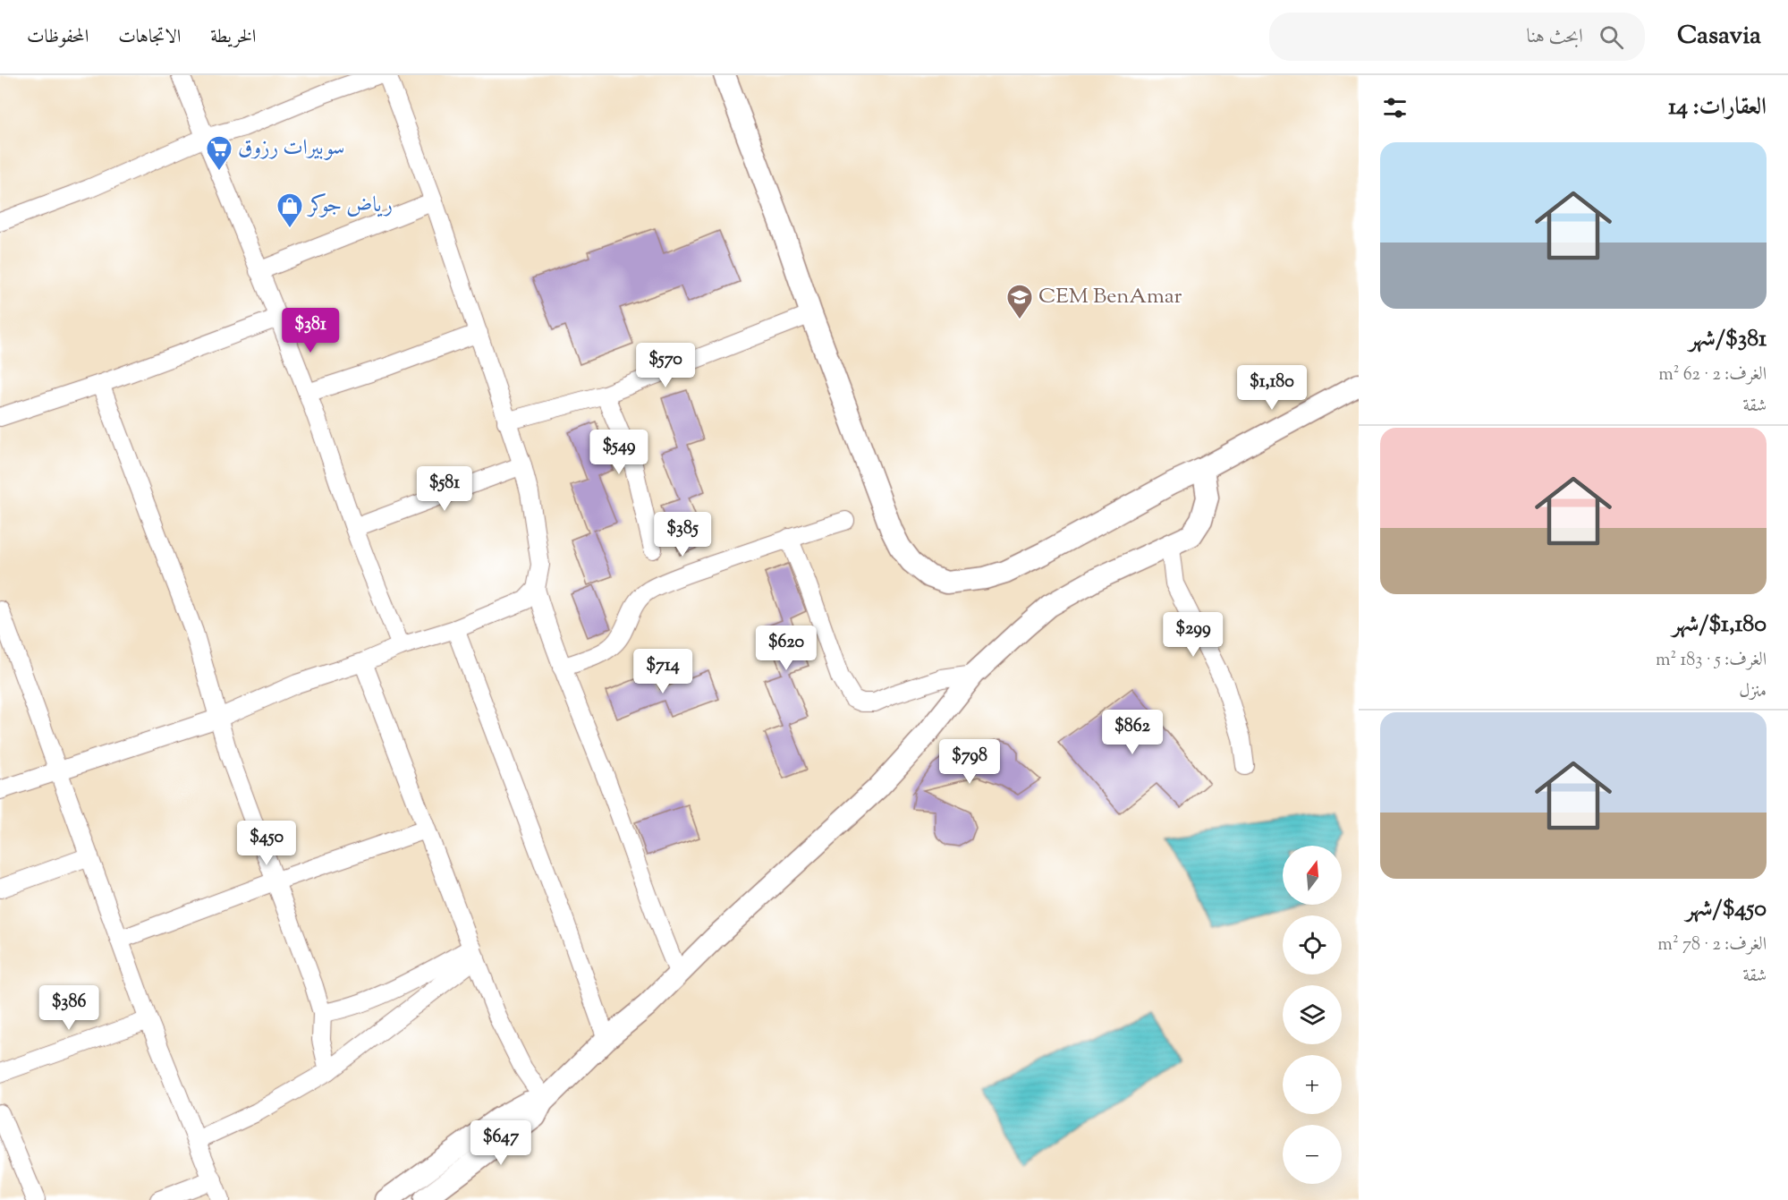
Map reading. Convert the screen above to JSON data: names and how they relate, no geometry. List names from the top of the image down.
{
  "places": {
    "supermarket": ["سوبيرات رزوق"],
    "shop": ["رياض جوكر"],
    "school or university": ["CEM BenAmar"]
  },
  "north": "top",
  "page": {
    "header": "Casavia",
    "search": "ابحث هنا",
    "nav": ["الخريطة", "الاتجاهات", "المحفوظات"],
    "heading": "العقارات: 14",
    "list": [
      {
        "name": "$381/شهر",
        "note": "الغرف: 2 · 62 m² · شقة"
      },
      {
        "name": "$1,180/شهر",
        "note": "الغرف: 5 · 183 m² · منزل"
      },
      {
        "name": "$450/شهر",
        "note": "الغرف: 2 · 78 m² · شقة"
      }
    ],
    "price": [
      "$381",
      "$570",
      "$1,180",
      "$549",
      "$581",
      "$385",
      "$299",
      "$620",
      "$714",
      "$862",
      "$798",
      "$450",
      "$386",
      "$647"
    ],
    "map_buttons": ["+", "−"]
  }
}
